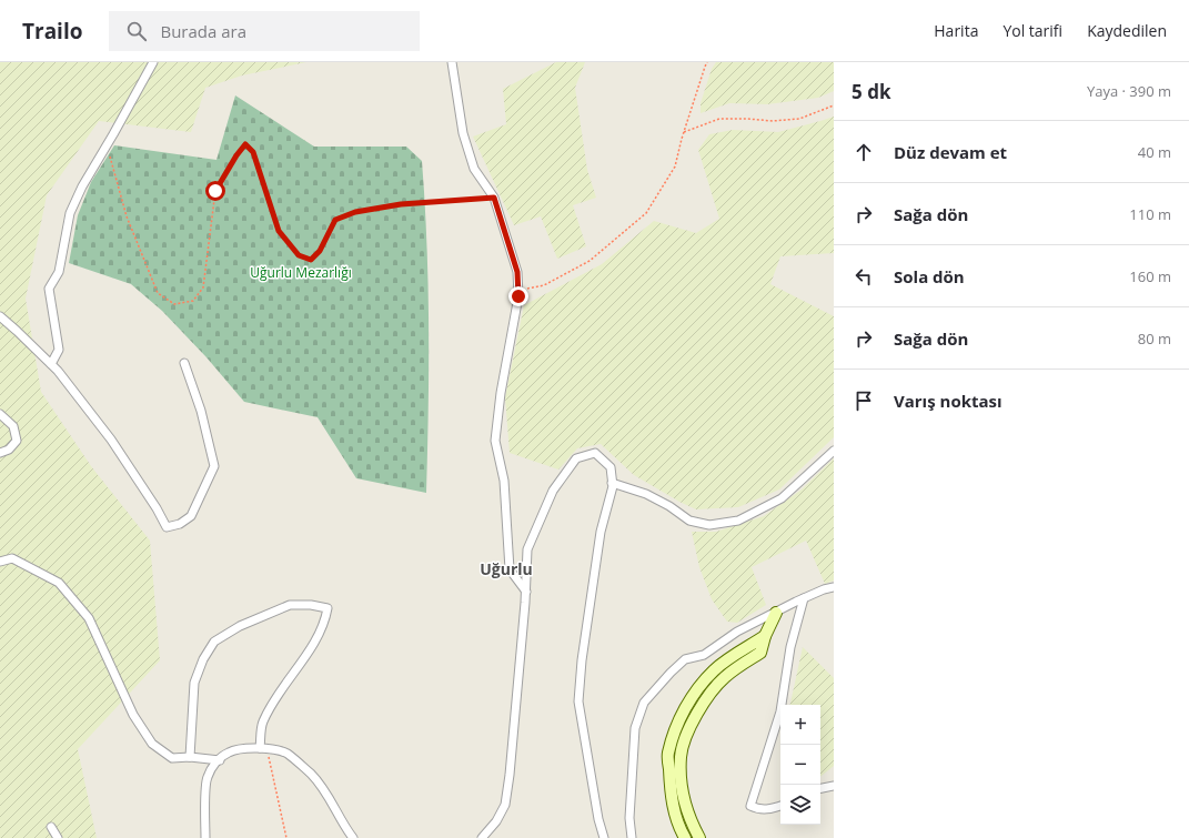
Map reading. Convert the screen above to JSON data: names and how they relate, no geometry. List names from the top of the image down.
{
  "districts": ["Uğurlu"],
  "parks": ["Uğurlu Mezarlığı"],
  "page": {
    "header": "Trailo",
    "search": "Burada ara",
    "nav": ["Harita", "Yol tarifi", "Kaydedilen"],
    "heading": ["5 dk", "Yaya · 390 m"],
    "list": [
      ["Düz devam et", "40 m"],
      ["Sağa dön", "110 m"],
      ["Sola dön", "160 m"],
      ["Sağa dön", "80 m"],
      "Varış noktası"
    ],
    "map_buttons": ["+", "−"]
  }
}
